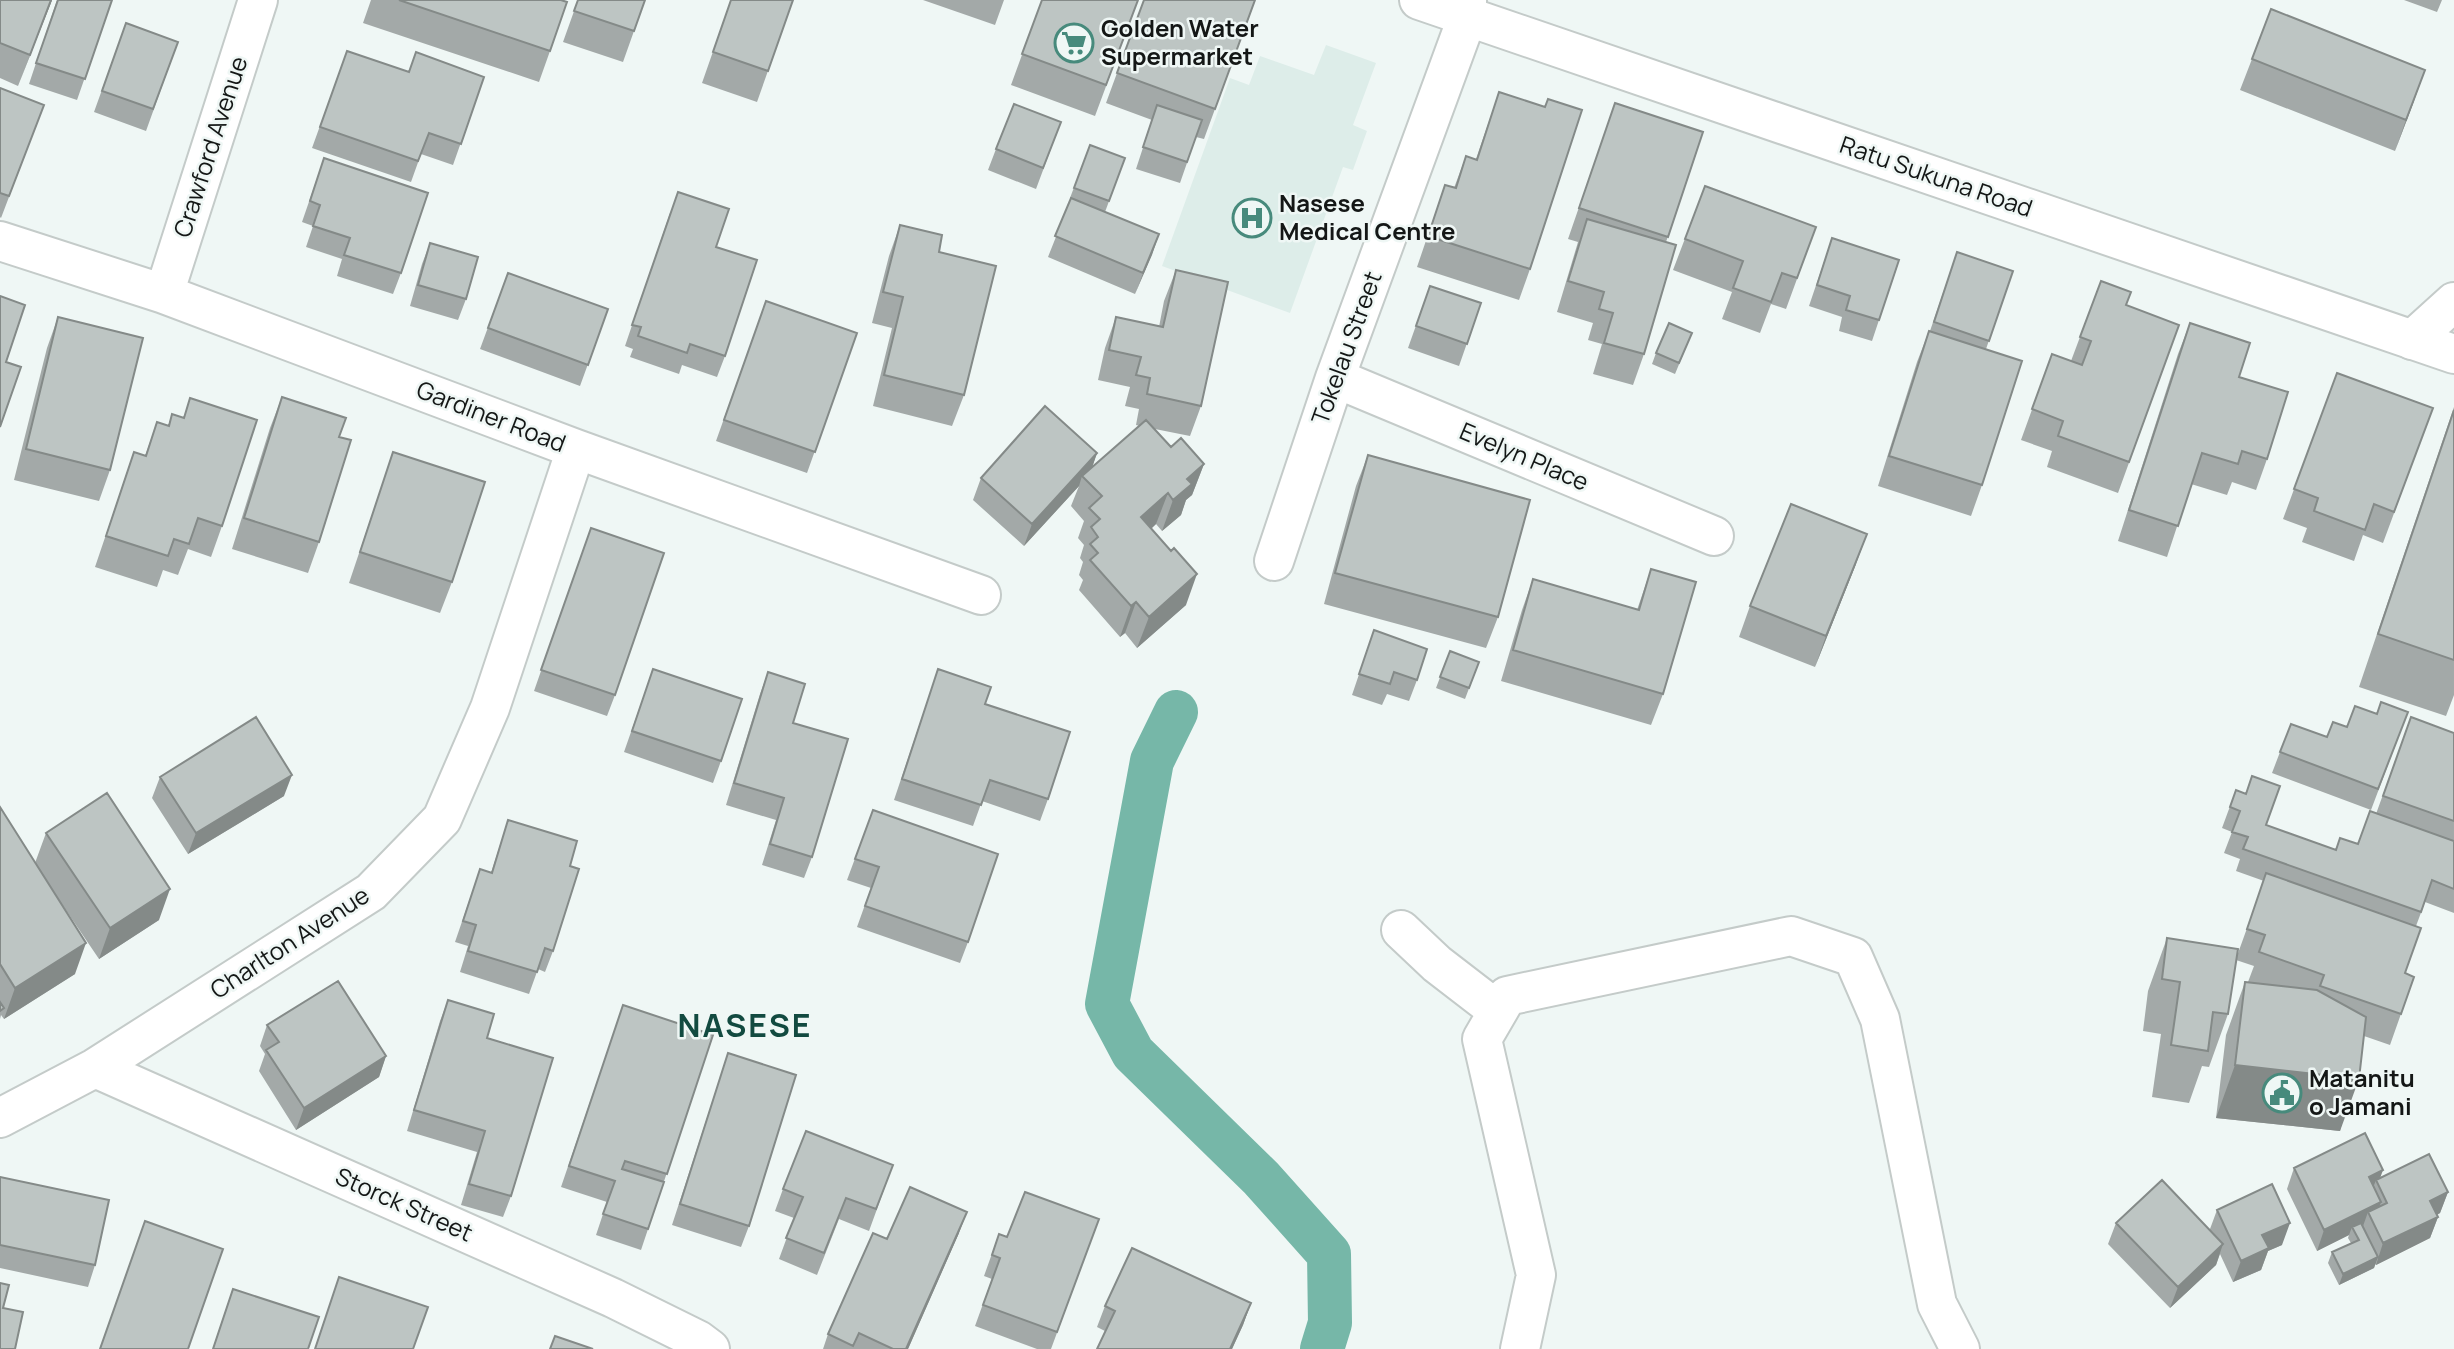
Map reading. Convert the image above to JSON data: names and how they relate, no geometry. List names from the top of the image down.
{
  "streets": {
    "street": [
      "Crawford Avenue",
      "Ratu Sukuna Road",
      "Tokelau Street",
      "Gardiner Road",
      "Evelyn Place",
      "Charlton Avenue",
      "Storck Street"
    ]
  },
  "crossings": [
    ["Crawford Avenue", "Gardiner Road"],
    ["Ratu Sukuna Road", "Tokelau Street"],
    ["Tokelau Street", "Evelyn Place"],
    ["Gardiner Road", "Charlton Avenue"],
    ["Charlton Avenue", "Storck Street"]
  ],
  "districts": ["NASESE"],
  "places": {
    "supermarket": ["Golden Water Supermarket"],
    "hospital": ["Nasese Medical Centre"],
    "public building": ["Matanitu o Jamani"]
  }
}
